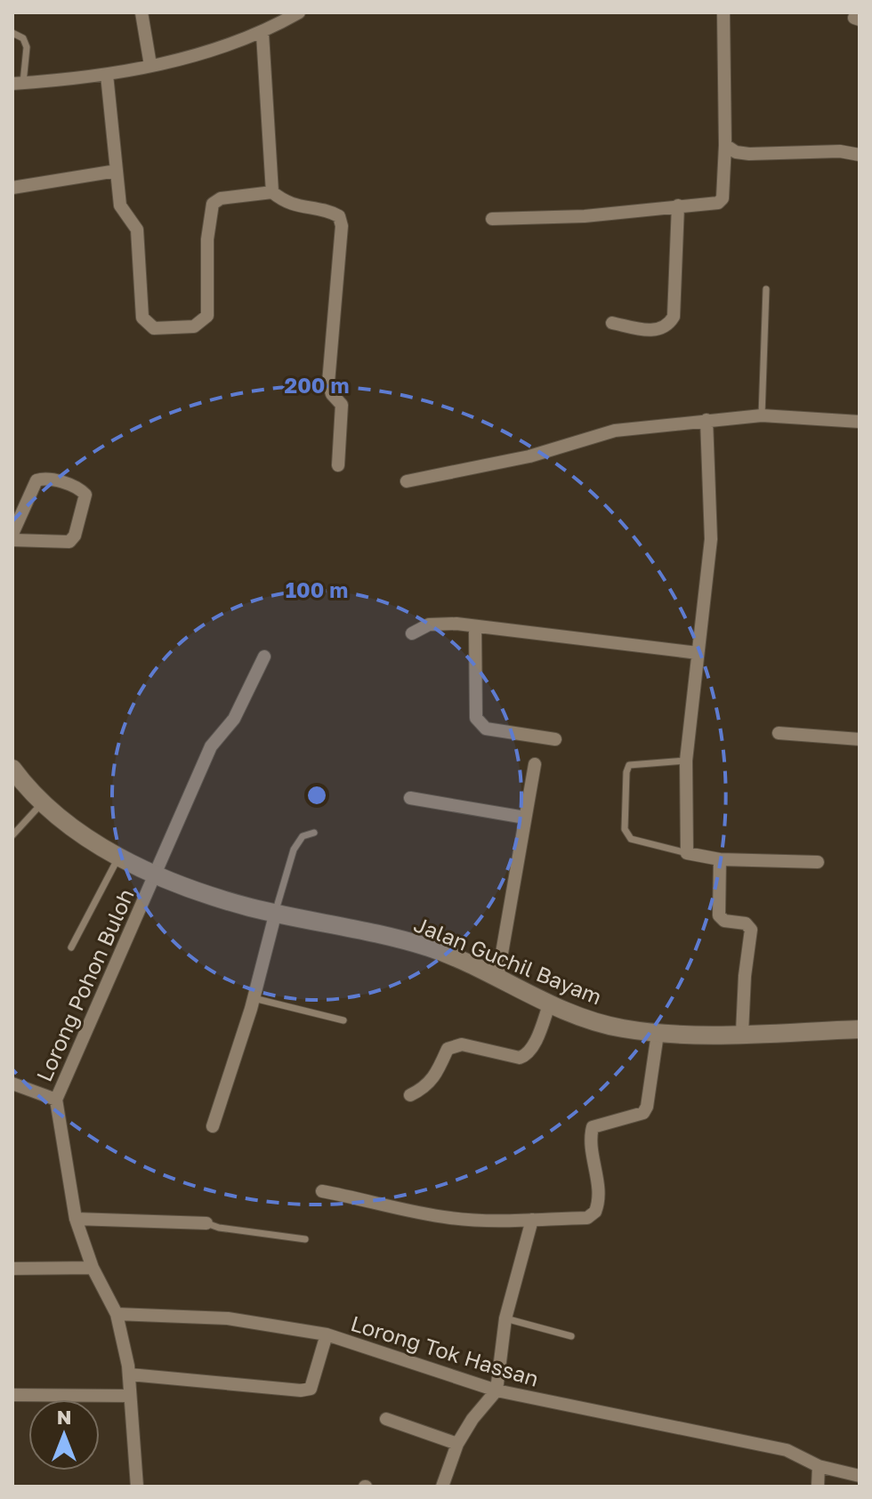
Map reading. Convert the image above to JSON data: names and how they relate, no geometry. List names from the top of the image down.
{
  "streets": {
    "main road": ["Jalan Guchil Bayam"],
    "street": ["Lorong Pohon Buloh", "Lorong Tok Hassan"]
  },
  "crossings": [
    ["Jalan Guchil Bayam", "Lorong Pohon Buloh"],
    ["Lorong Pohon Buloh", "Lorong Tok Hassan"]
  ],
  "north": "top",
  "rings": ["200 m", "100 m"]
}
